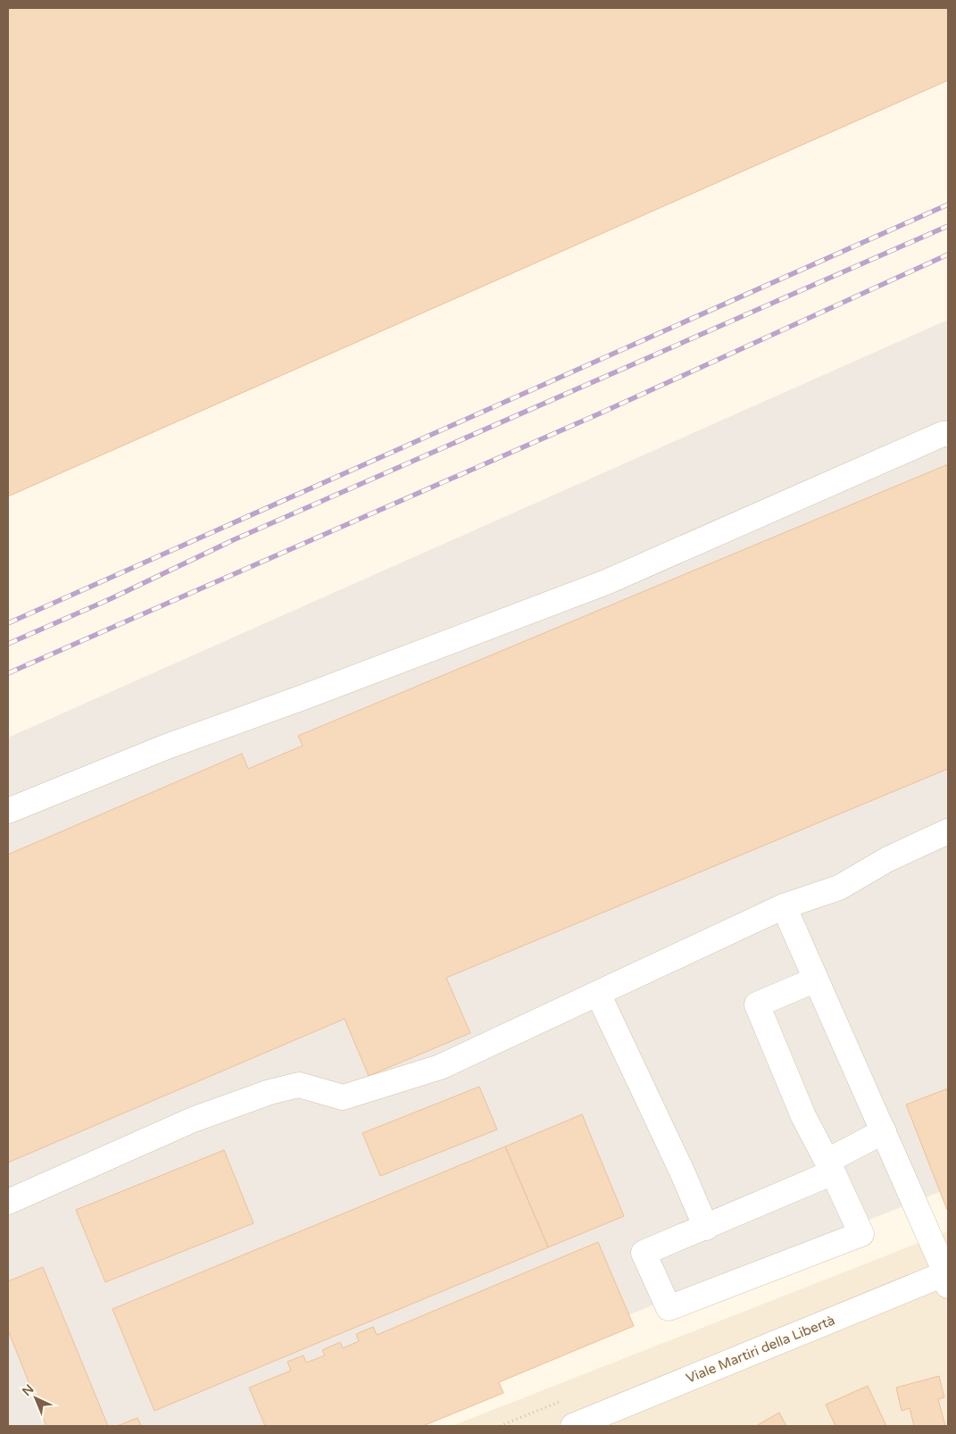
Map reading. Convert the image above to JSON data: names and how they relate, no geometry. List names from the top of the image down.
{
  "streets": {
    "street": ["Viale Martiri della Libertà"]
  },
  "north": "top left"
}
